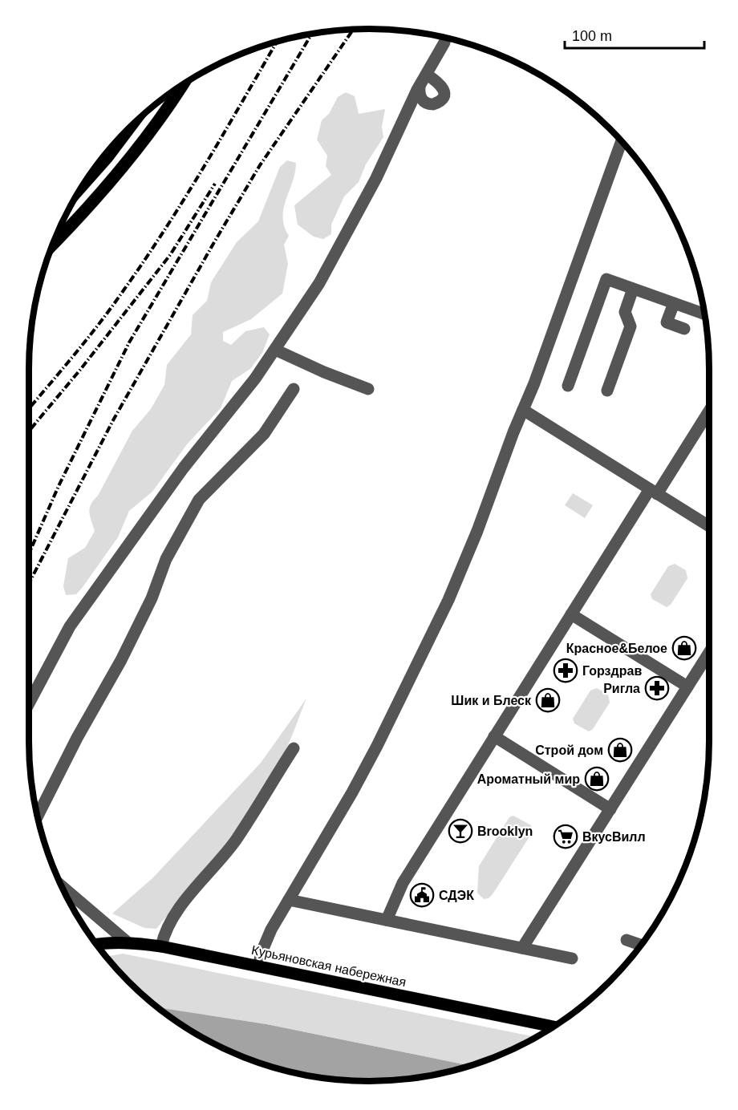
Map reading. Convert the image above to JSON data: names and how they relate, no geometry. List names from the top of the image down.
{
  "streets": {
    "main road": ["Курьяновская набережная"]
  },
  "places": {
    "shop": [
      "Красное&Белое",
      "Шик и Блеск",
      "Строй дом",
      "Ароматный мир"
    ],
    "pharmacy": ["Горздрав", "Ригла"],
    "bar": ["Brooklyn"],
    "supermarket": ["ВкусВилл"],
    "public building": ["СДЭК"]
  },
  "scale_bar": "100 m"
}
